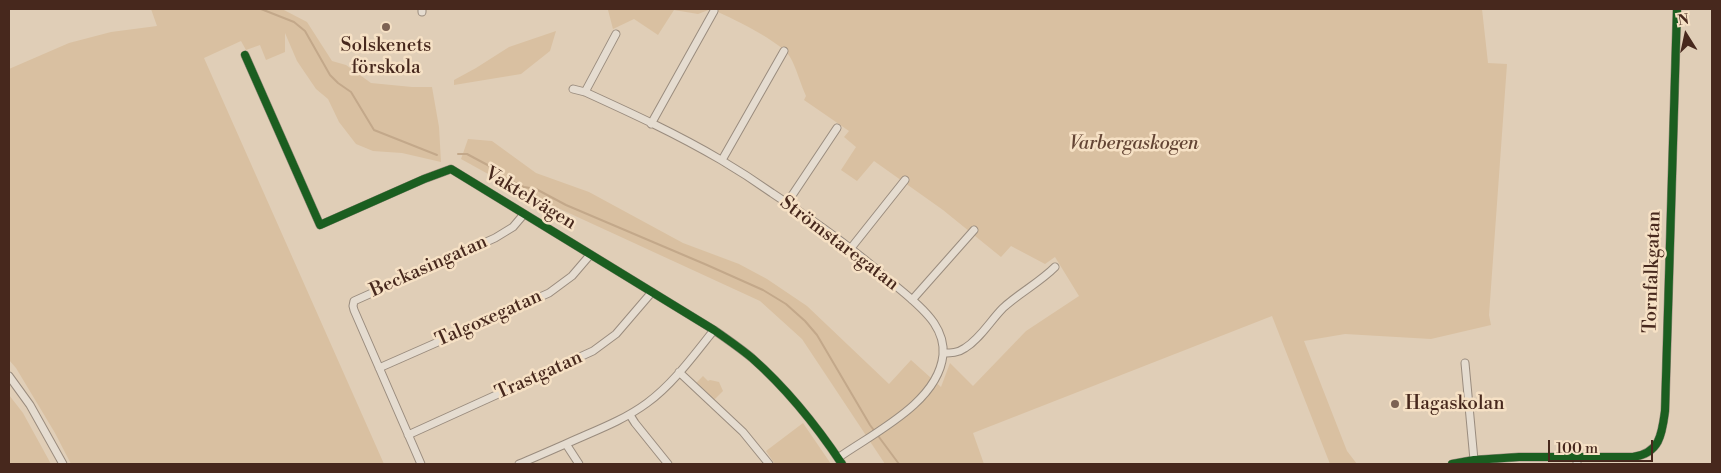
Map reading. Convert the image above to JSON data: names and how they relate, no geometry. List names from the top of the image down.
{
  "streets": {
    "street": [
      "Vaktelvägen",
      "Strömstaregatan",
      "Beckasingatan",
      "Tornfalkgatan",
      "Talgoxegatan",
      "Trastgatan"
    ]
  },
  "crossings": [
    ["Vaktelvägen", "Strömstaregatan"],
    ["Vaktelvägen", "Beckasingatan"],
    ["Vaktelvägen", "Talgoxegatan"],
    ["Vaktelvägen", "Trastgatan"],
    ["Beckasingatan", "Talgoxegatan"],
    ["Beckasingatan", "Trastgatan"]
  ],
  "parks": ["Varbergaskogen"],
  "places": ["Solskenets förskola", "Hagaskolan"],
  "scale_bar": "100 m",
  "north": "top"
}
